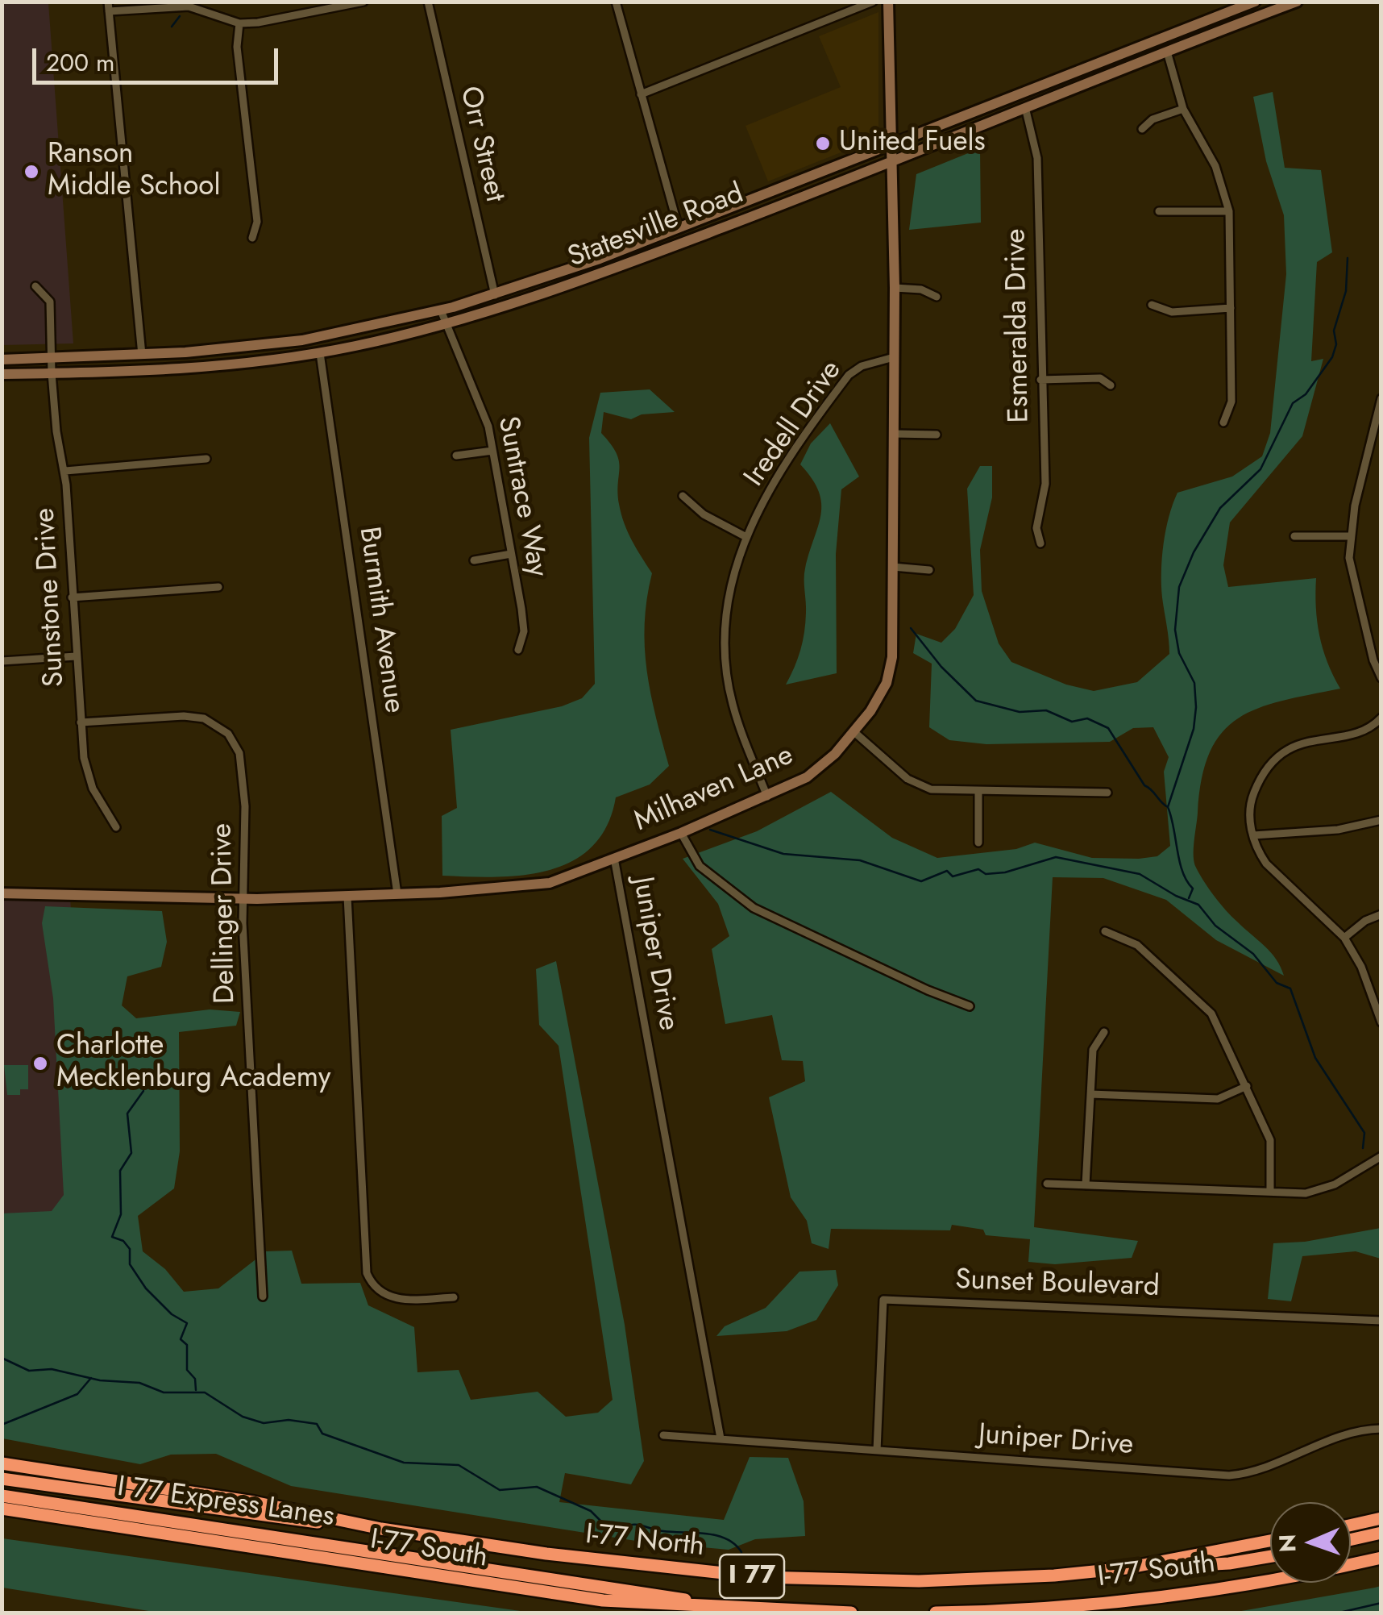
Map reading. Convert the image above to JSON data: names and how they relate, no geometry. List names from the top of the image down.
{
  "streets": {
    "highway": [
      "I 77 Express Lanes",
      "I-77 North",
      "I-77 South",
      "I 77"
    ],
    "main road": ["Statesville Road", "Milhaven Lane"],
    "street": [
      "Orr Street",
      "Esmeralda Drive",
      "Iredell Drive",
      "Suntrace Way",
      "Sunstone Drive",
      "Burmith Avenue",
      "Dellinger Drive",
      "Juniper Drive",
      "Sunset Boulevard"
    ]
  },
  "crossings": [
    ["Orr Street", "Statesville Road"],
    ["Statesville Road", "Esmeralda Drive"],
    ["Statesville Road", "Suntrace Way"],
    ["Statesville Road", "Sunstone Drive"],
    ["Statesville Road", "Burmith Avenue"],
    ["Statesville Road", "Milhaven Lane"],
    ["Iredell Drive", "Milhaven Lane"],
    ["Sunstone Drive", "Dellinger Drive"],
    ["Burmith Avenue", "Milhaven Lane"],
    ["Milhaven Lane", "Dellinger Drive"],
    ["Milhaven Lane", "Juniper Drive"],
    ["Juniper Drive", "Sunset Boulevard"],
    ["I 77 Express Lanes", "I-77 North"],
    ["I 77 Express Lanes", "I-77 South"],
    ["I-77 North", "I 77"]
  ],
  "places": ["United Fuels", "Ranson Middle School", "Charlotte Mecklenburg Academy"],
  "scale_bar": "200 m",
  "north": "left"
}
